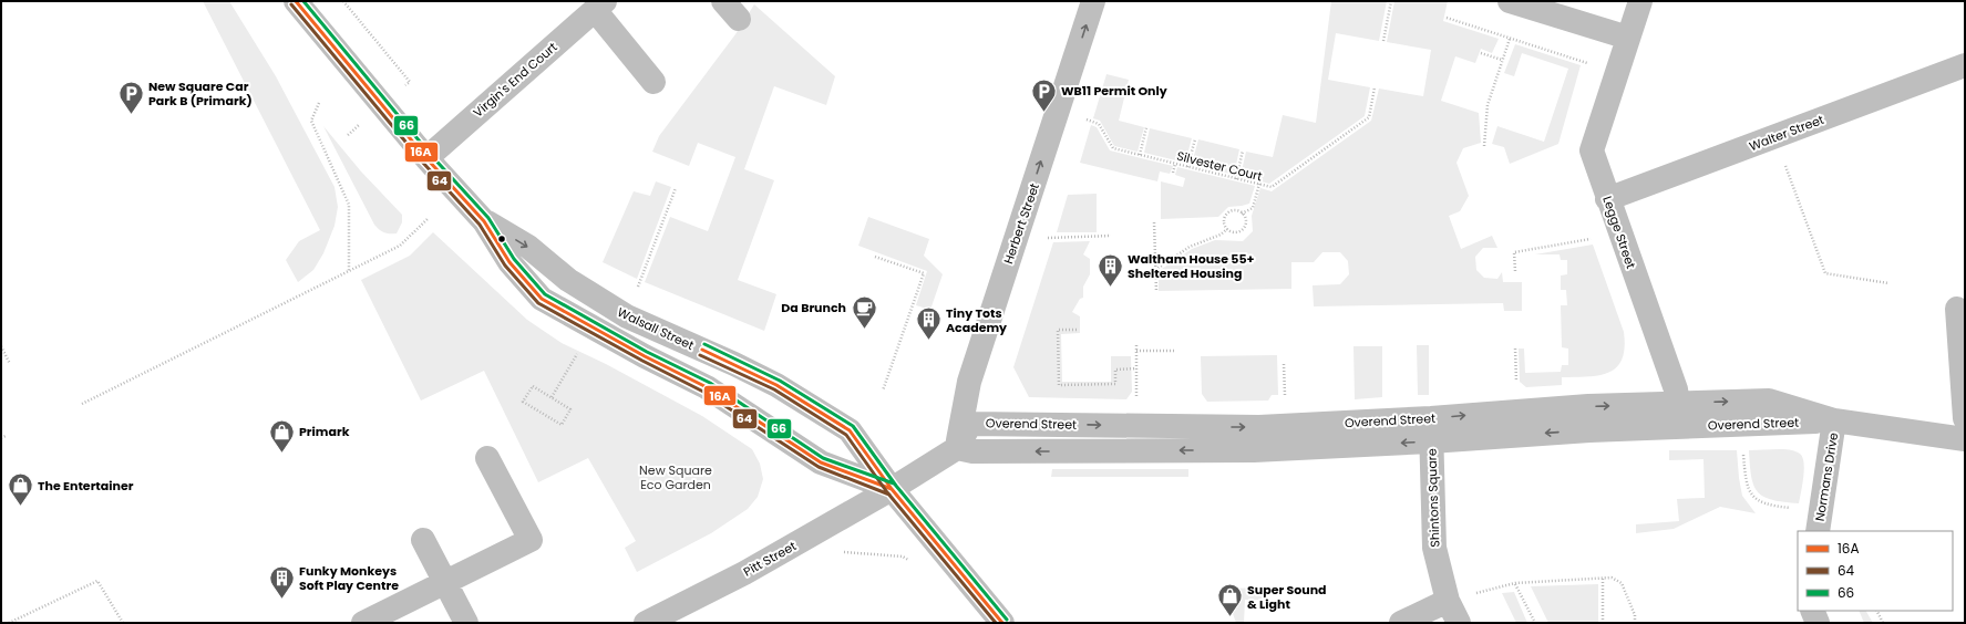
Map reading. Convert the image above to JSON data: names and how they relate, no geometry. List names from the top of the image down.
{
  "streets": {
    "street": [
      "Virgin's End Court",
      "Walter Street",
      "Herbert Street",
      "Legge Street",
      "Walsall Street",
      "Overend Street",
      "Normans Drive",
      "Shintons Square",
      "Pitt Street"
    ],
    "path": ["Silvester Court"]
  },
  "crossings": [
    ["Walter Street", "Legge Street"],
    ["Herbert Street", "Overend Street"],
    ["Legge Street", "Overend Street"],
    ["Walsall Street", "Overend Street"],
    ["Walsall Street", "Pitt Street"],
    ["Overend Street", "Normans Drive"],
    ["Overend Street", "Shintons Square"],
    ["Overend Street", "Pitt Street"]
  ],
  "one_way": ["Herbert Street"],
  "parks": ["New Square Eco Garden"],
  "places": {
    "parking": ["WB11 Permit Only", "New Square Car Park B (Primark)"],
    "building": ["Waltham House 55+ Sheltered Housing", "Tiny Tots Academy", "Funky Monkeys Soft Play Centre"],
    "cafe": ["Da Brunch"],
    "shop": ["Primark", "The Entertainer", "Super Sound & Light"]
  },
  "lines": ["transit line 16A", "transit line 66", "transit line 64"],
  "legend": ["16A", "64", "66"]
}
